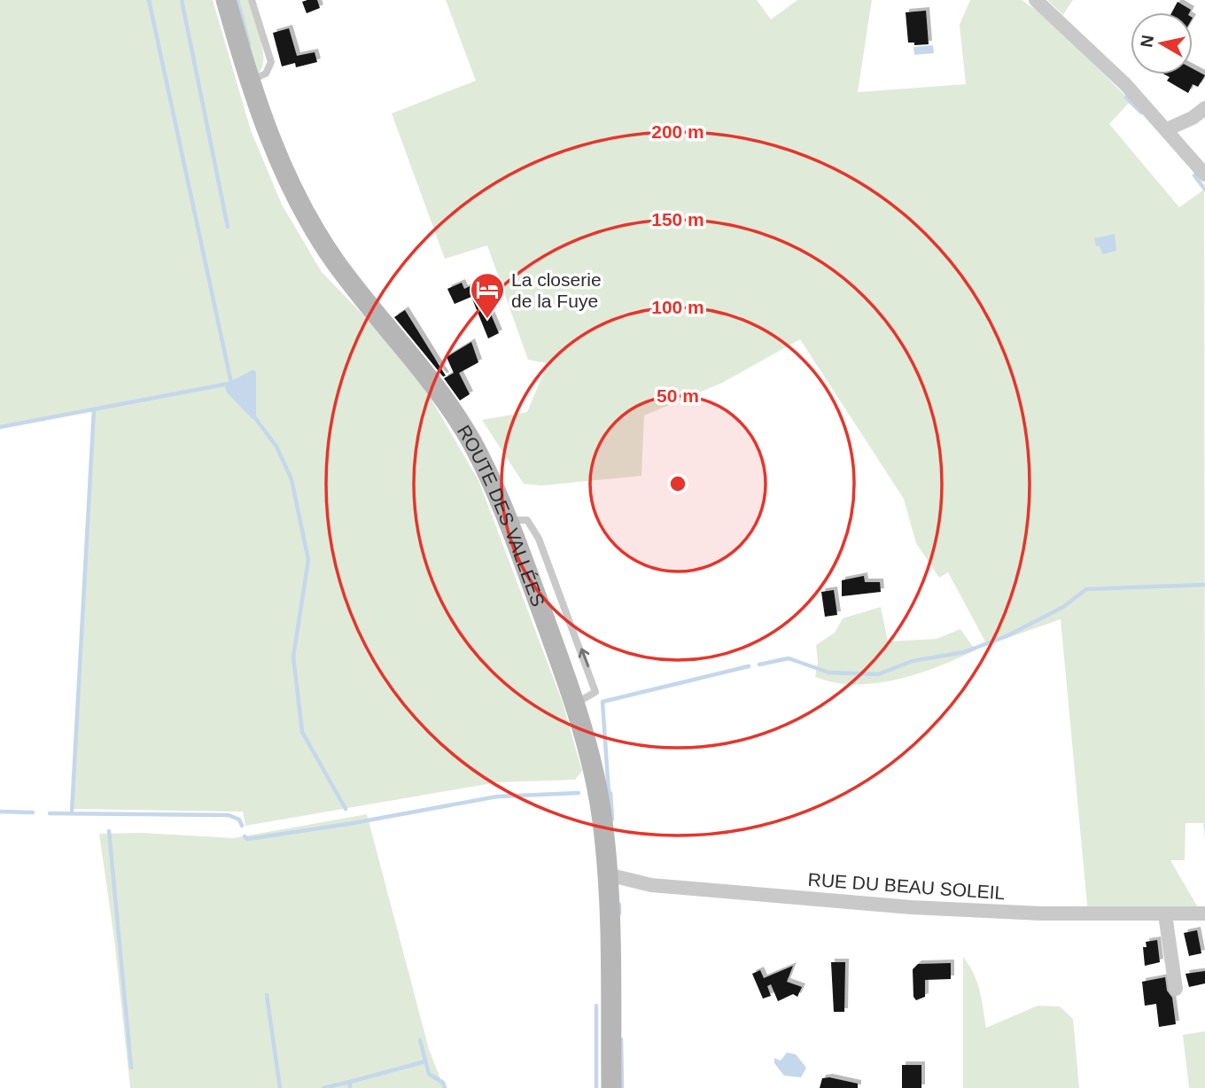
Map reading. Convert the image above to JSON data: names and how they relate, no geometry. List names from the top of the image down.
{
  "streets": {
    "main road": ["ROUTE DES VALLÉES"],
    "street": ["RUE DU BEAU SOLEIL"]
  },
  "crossings": [
    ["ROUTE DES VALLÉES", "RUE DU BEAU SOLEIL"]
  ],
  "places": {
    "hotel": ["La closerie de la Fuye"]
  },
  "north": "left",
  "rings": [
    "200 m",
    "150 m",
    "100 m",
    "50 m"
  ]
}
